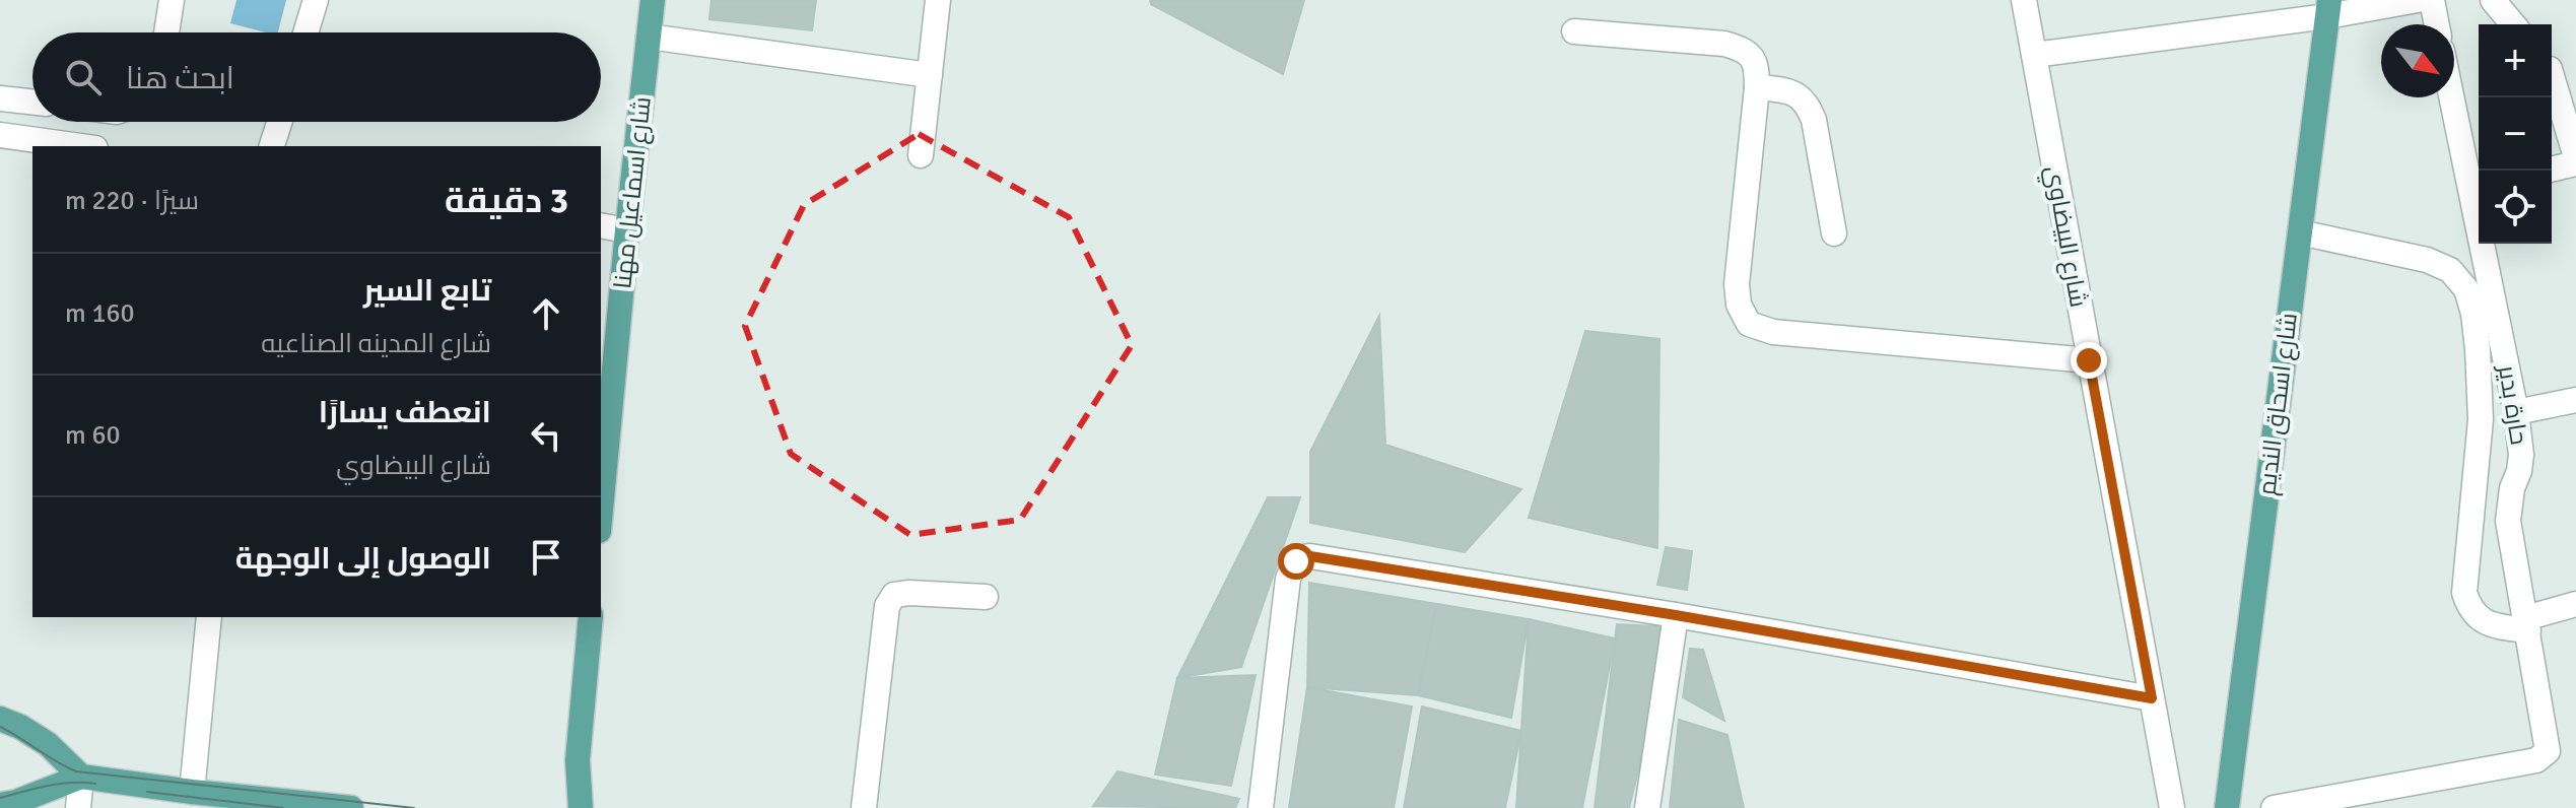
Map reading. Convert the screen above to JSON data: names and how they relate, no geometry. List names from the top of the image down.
{
  "streets": {
    "main road": ["شارع اسماعيل مهنا", "شارع اسحاق النديم"],
    "street": ["شارع البيضاوي", "حارة بدير"]
  },
  "north": "bottom right",
  "page": {
    "map_buttons": ["+", "−"],
    "search": "ابحث هنا",
    "heading": ["3 دقيقة", "سيرًا · 220 m"],
    "list": [
      ["تابع السير", "شارع المدينه الصناعيه", "160 m"],
      ["انعطف يسارًا", "شارع البيضاوي", "60 m"],
      "الوصول إلى الوجهة"
    ]
  }
}
